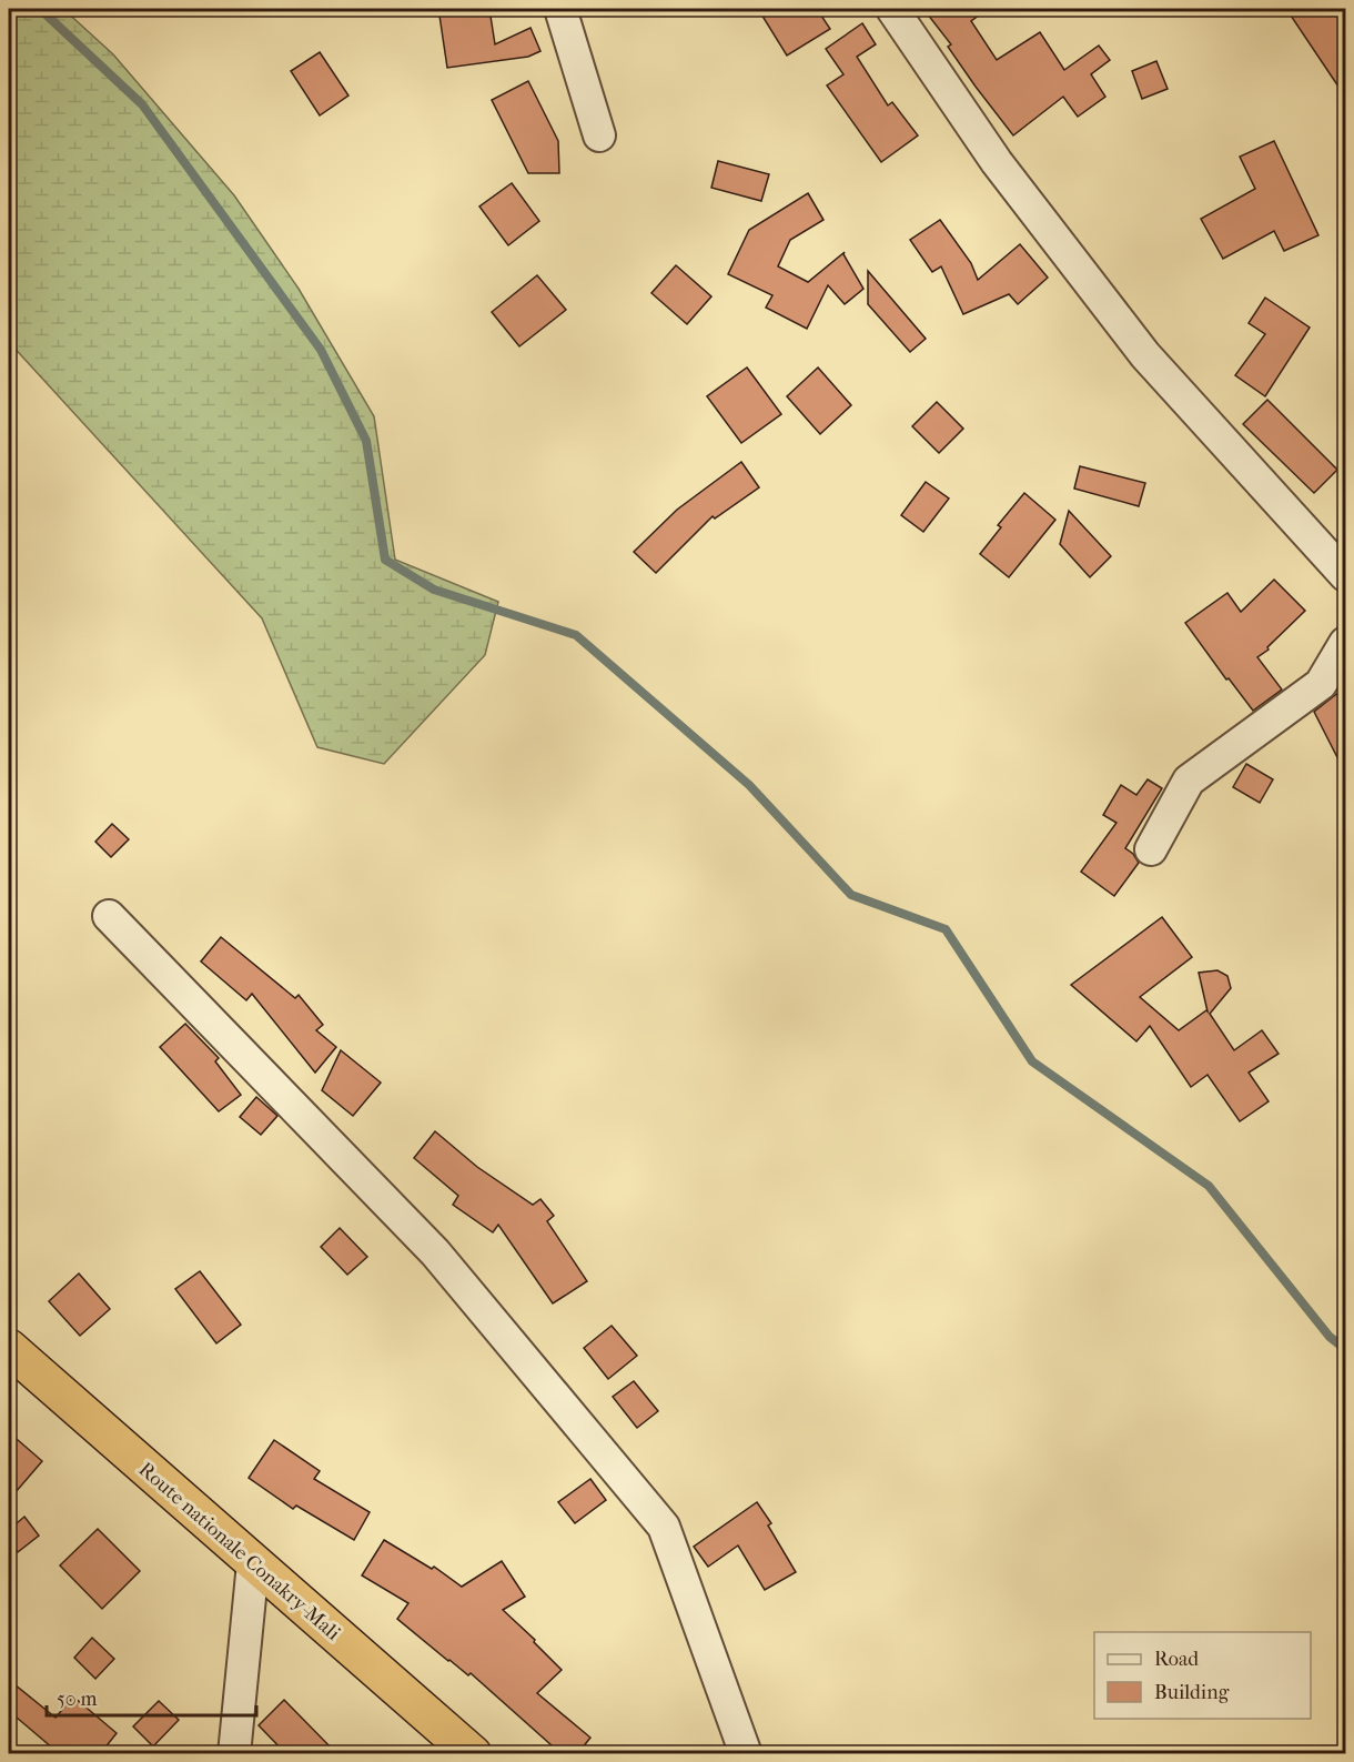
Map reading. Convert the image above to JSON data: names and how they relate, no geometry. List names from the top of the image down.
{
  "streets": {
    "highway": ["Route nationale Conakry-Mali"]
  },
  "legend": ["Road", "Building"],
  "scale_bar": "50 m"
}
